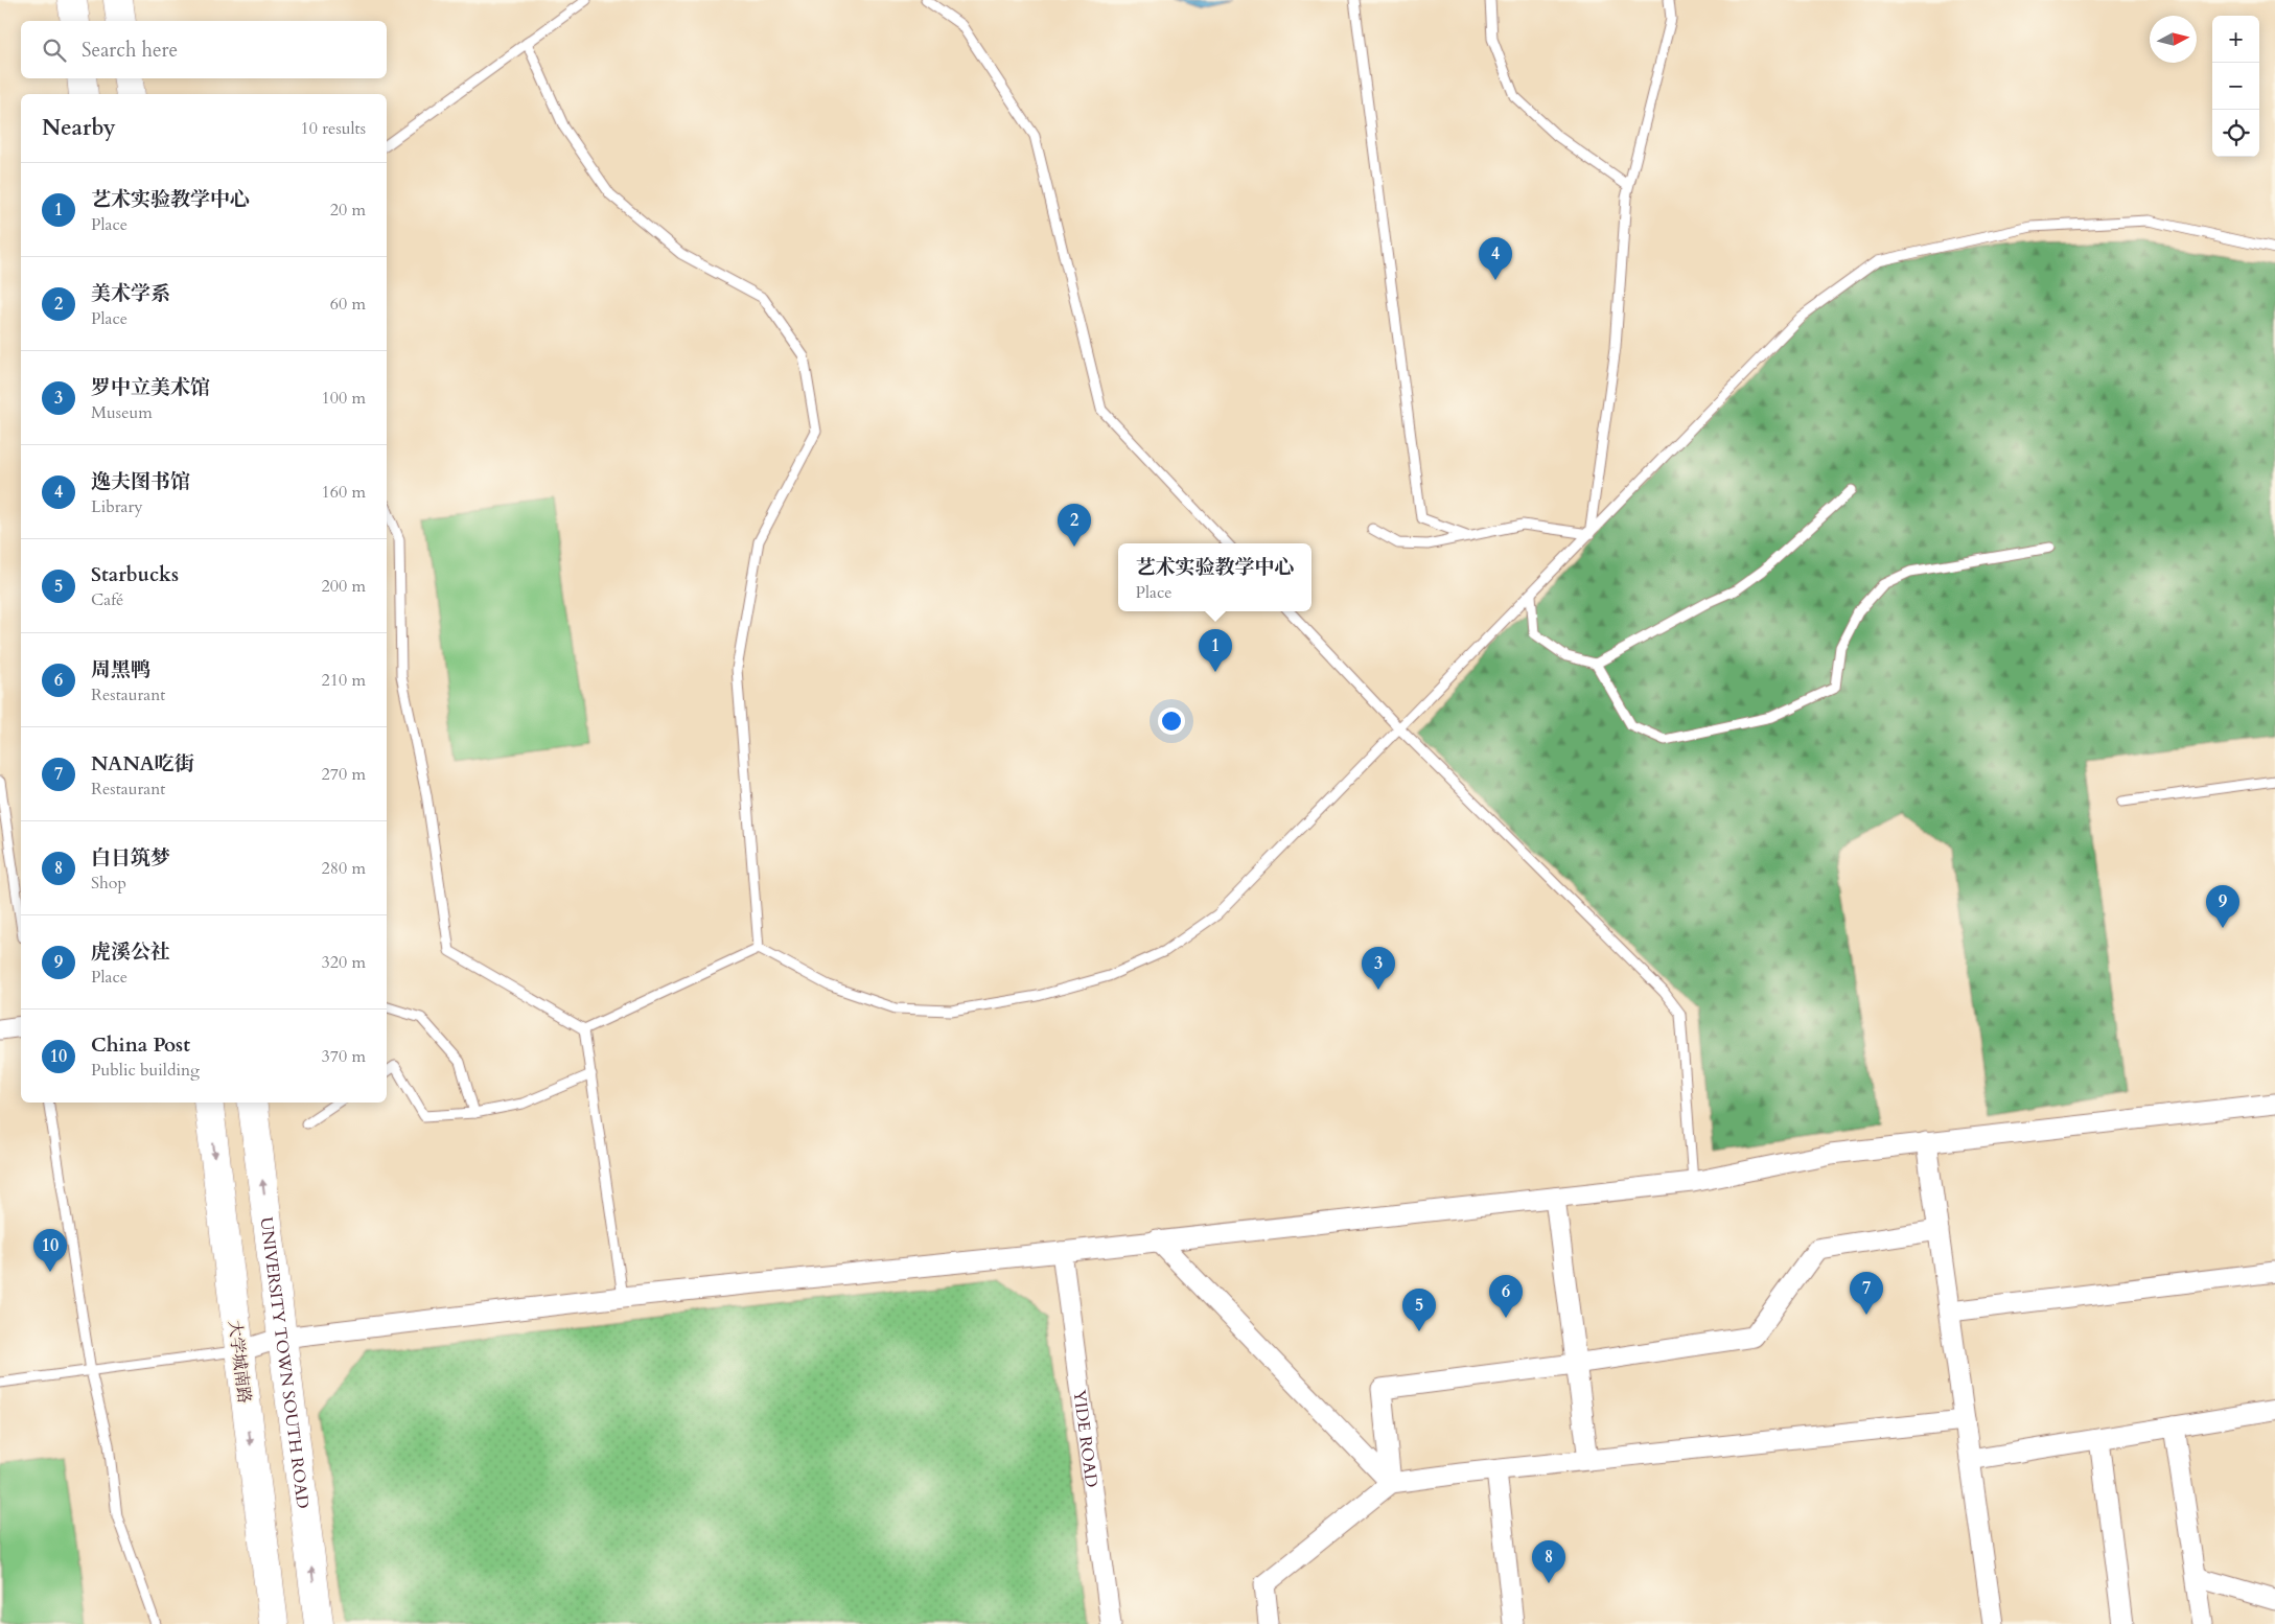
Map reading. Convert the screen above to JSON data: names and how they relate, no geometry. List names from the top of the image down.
{
  "streets": {
    "main road": ["大学城南路", "UNIVERSITY TOWN SOUTH ROAD"],
    "street": ["YIDE ROAD"]
  },
  "one_way": ["大学城南路", "UNIVERSITY TOWN SOUTH ROAD"],
  "north": "right",
  "page": {
    "map_buttons": ["+", "−"],
    "search": "Search here",
    "heading": ["Nearby", "10 results"],
    "list": [
      {
        "mark": "1",
        "name": "艺术实验教学中心",
        "note": "Place",
        "value": "20 m"
      },
      {
        "mark": "2",
        "name": "美术学系",
        "note": "Place",
        "value": "60 m"
      },
      {
        "mark": "3",
        "name": "罗中立美术馆",
        "note": "Museum",
        "value": "100 m"
      },
      {
        "mark": "4",
        "name": "逸夫图书馆",
        "note": "Library",
        "value": "160 m"
      },
      {
        "mark": "5",
        "name": "Starbucks",
        "note": "Café",
        "value": "200 m"
      },
      {
        "mark": "6",
        "name": "周黑鸭",
        "note": "Restaurant",
        "value": "210 m"
      },
      {
        "mark": "7",
        "name": "NANA吃街",
        "note": "Restaurant",
        "value": "270 m"
      },
      {
        "mark": "8",
        "name": "白日筑梦",
        "note": "Shop",
        "value": "280 m"
      },
      {
        "mark": "9",
        "name": "虎溪公社",
        "note": "Place",
        "value": "320 m"
      },
      {
        "mark": "10",
        "name": "China Post",
        "note": "Public building",
        "value": "370 m"
      }
    ],
    "pins": [
      "4",
      "2",
      "1",
      "9",
      "3",
      "10",
      "7",
      "6",
      "5",
      "8"
    ],
    "popup": ["艺术实验教学中心", "Place"]
  }
}
